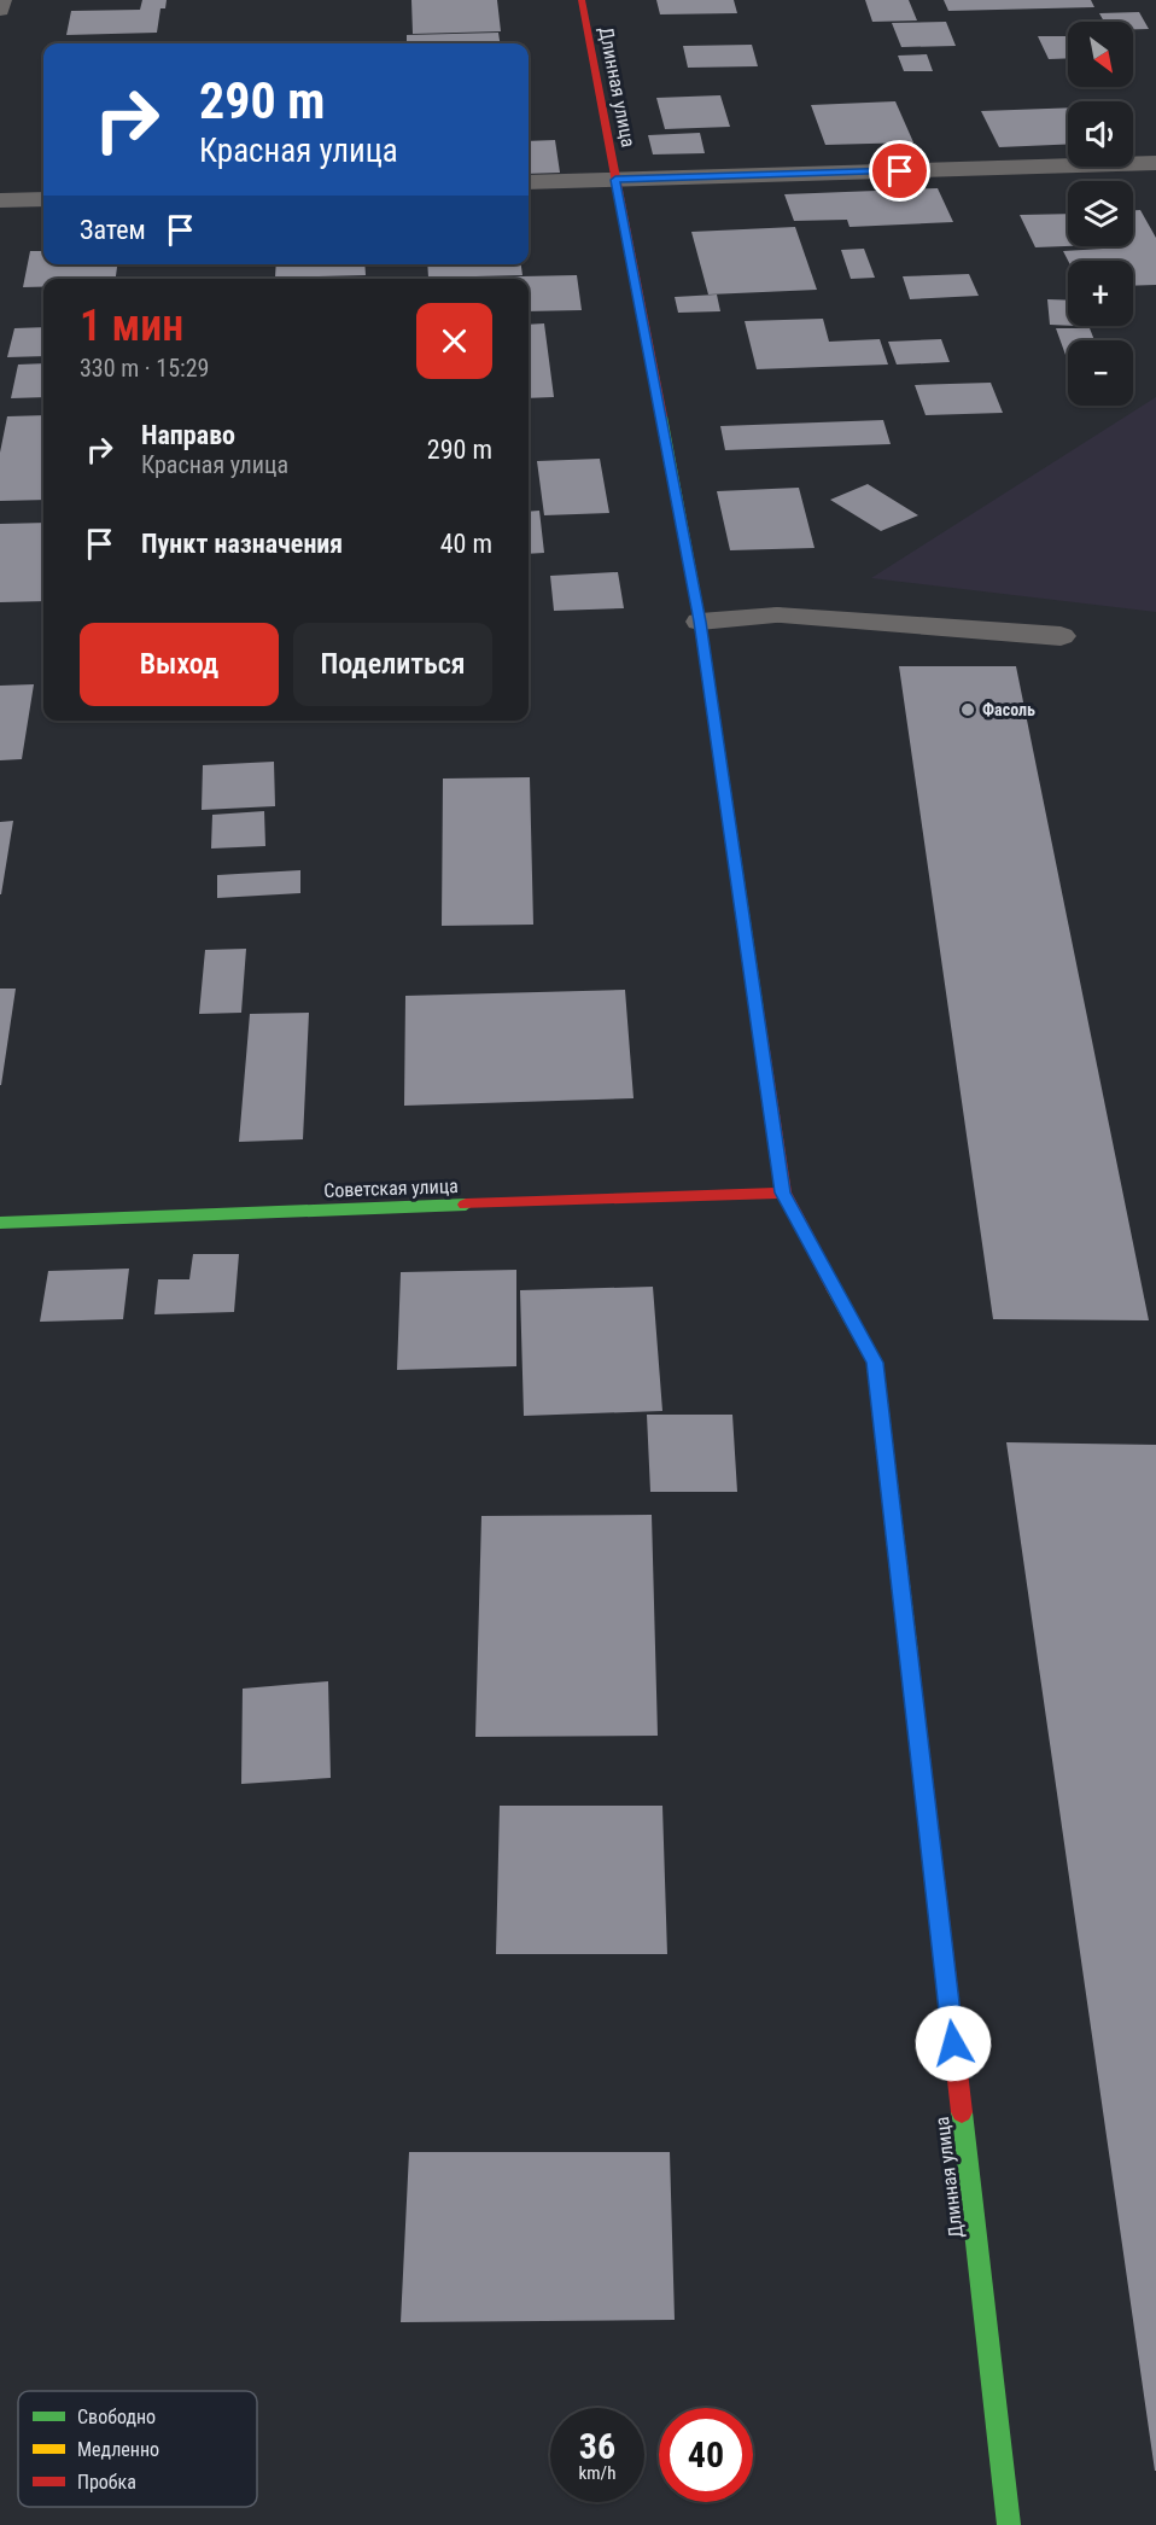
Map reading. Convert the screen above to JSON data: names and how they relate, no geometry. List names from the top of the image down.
{
  "streets": {
    "street": ["Длинная улица", "Советская улица"]
  },
  "crossings": [
    ["Длинная улица", "Советская улица"]
  ],
  "places": ["Фасоль"],
  "legend": ["Свободно", "Медленно", "Пробка"],
  "north": "bottom right",
  "page": {
    "map_buttons": ["+", "−"],
    "turn": ["290 m", "Красная улица"],
    "then": "Затем",
    "heading": ["1 мин", "330 m · 15:29"],
    "list": [
      {
        "name": "Направо",
        "note": "Красная улица",
        "value": "290 m"
      },
      {
        "name": "Пункт назначения",
        "value": "40 m"
      }
    ],
    "buttons": ["Выход", "Поделиться"],
    "speed": "36 km/h",
    "limit": "40"
  }
}
